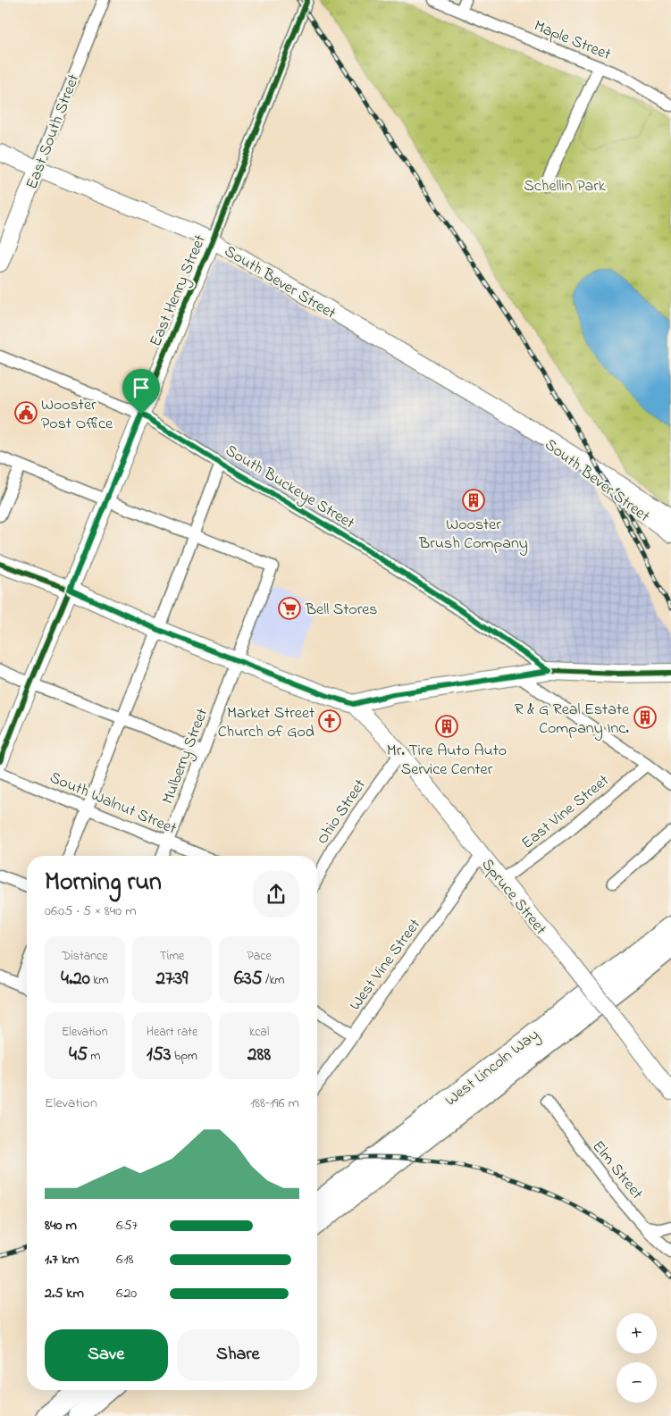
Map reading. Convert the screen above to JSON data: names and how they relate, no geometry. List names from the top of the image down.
{
  "streets": {
    "highway": ["West Lincoln Way"],
    "main road": [
      "East South Street",
      "South Bever Street",
      "East Henry Street",
      "Spruce Street"
    ],
    "street": [
      "Maple Street",
      "South Buckeye Street",
      "Mulberry Street",
      "South Walnut Street",
      "Ohio Street",
      "East Vine Street",
      "West Vine Street",
      "Elm Street"
    ]
  },
  "crossings": [
    ["East South Street", "South Bever Street"],
    ["South Bever Street", "East Henry Street"],
    ["East Henry Street", "South Buckeye Street"],
    ["Mulberry Street", "South Walnut Street"],
    ["Ohio Street", "Spruce Street"],
    ["East Vine Street", "Spruce Street"],
    ["Spruce Street", "West Vine Street"]
  ],
  "parks": ["Schellin Park"],
  "places": {
    "public building": ["Wooster Post Office"],
    "building": ["Wooster Brush Company", "R & G Real Estate Company Inc.", "Mr. Tire Auto Auto Service Center"],
    "supermarket": ["Bell Stores"],
    "church": ["Market Street Church of God"]
  },
  "page": {
    "heading": ["Morning run", "06:05 · 5 × 840 m"],
    "stats": [
      ["Distance", "4.20 km"],
      ["Time", "27:39"],
      ["Pace", "6:35 /km"],
      ["Elevation", "45 m"],
      ["Heart rate", "153 bpm"],
      ["kcal", "288"]
    ],
    "chart": ["Elevation", "188–196 m"],
    "list": [
      {
        "name": "840 m",
        "note": "6:57"
      },
      {
        "name": "1.7 km",
        "note": "6:18"
      },
      {
        "name": "2.5 km",
        "note": "6:20"
      }
    ],
    "map_buttons": ["+", "−"],
    "buttons": ["Save", "Share"]
  }
}
